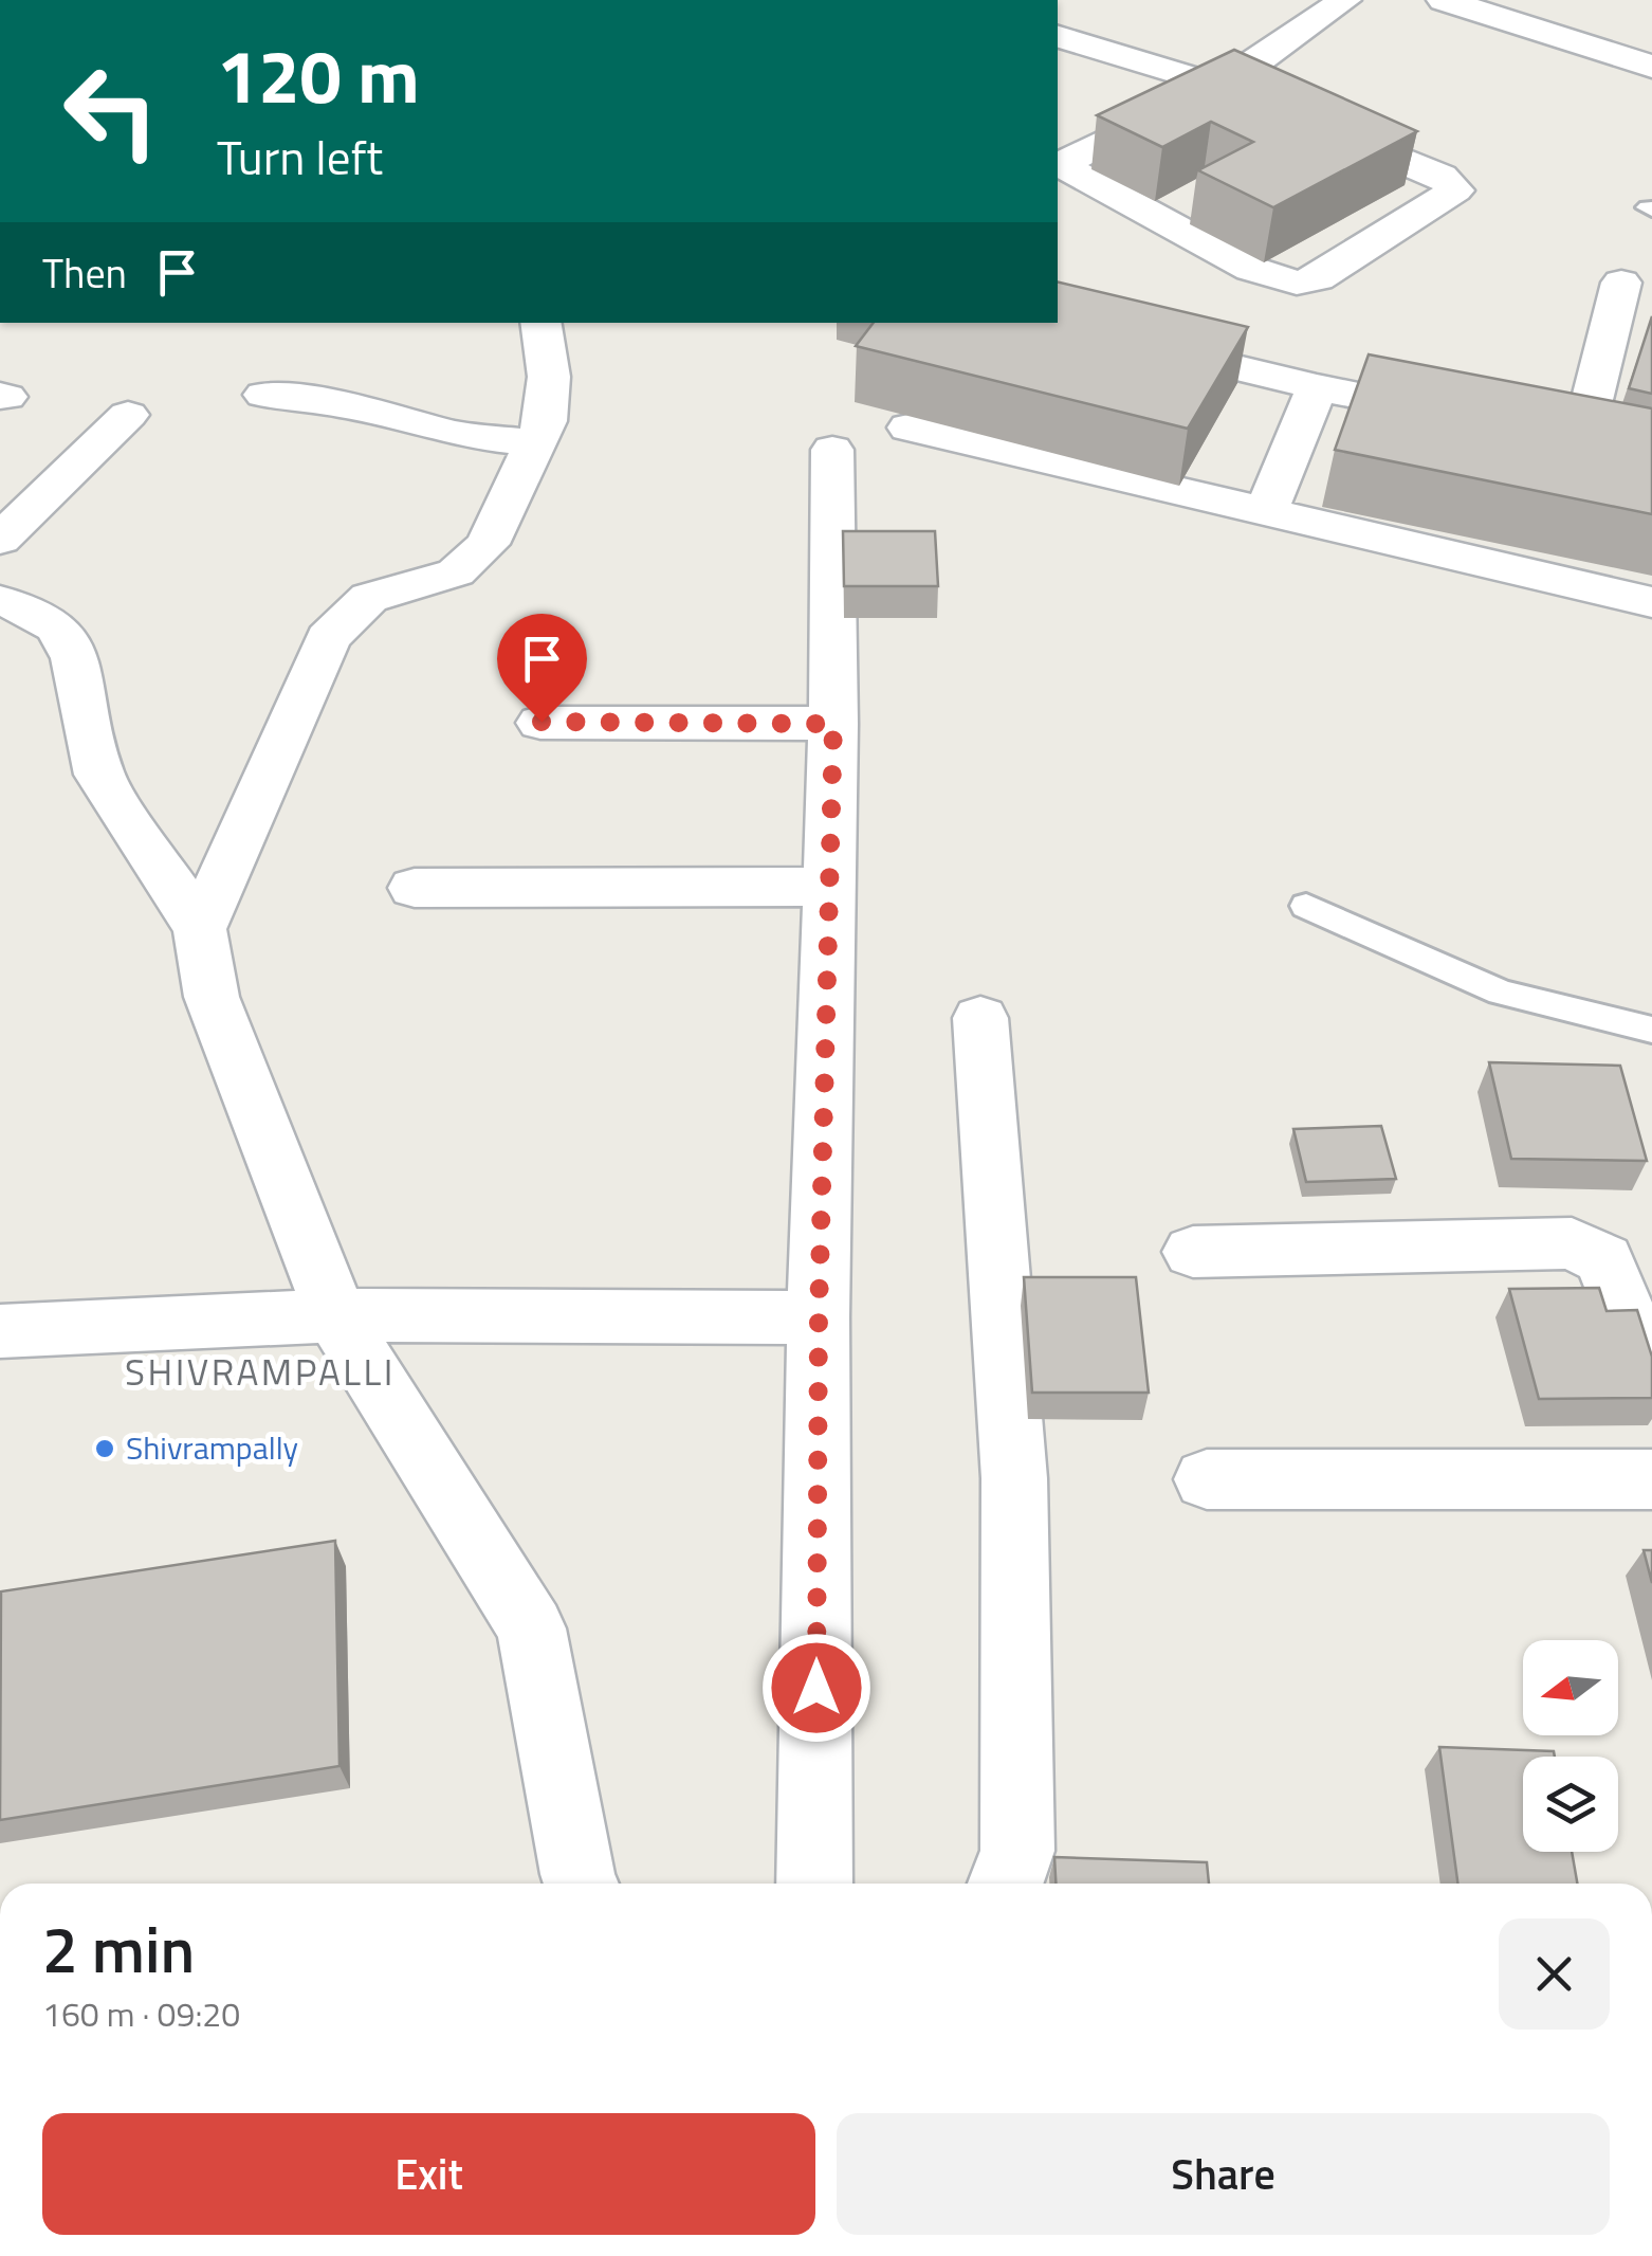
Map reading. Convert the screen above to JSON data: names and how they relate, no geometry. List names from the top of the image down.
{
  "districts": ["SHIVRAMPALLI"],
  "places": ["Shivrampally"],
  "north": "left",
  "page": {
    "turn": ["120 m", "Turn left"],
    "then": "Then",
    "heading": ["2 min", "160 m · 09:20"],
    "buttons": ["Exit", "Share"]
  }
}
